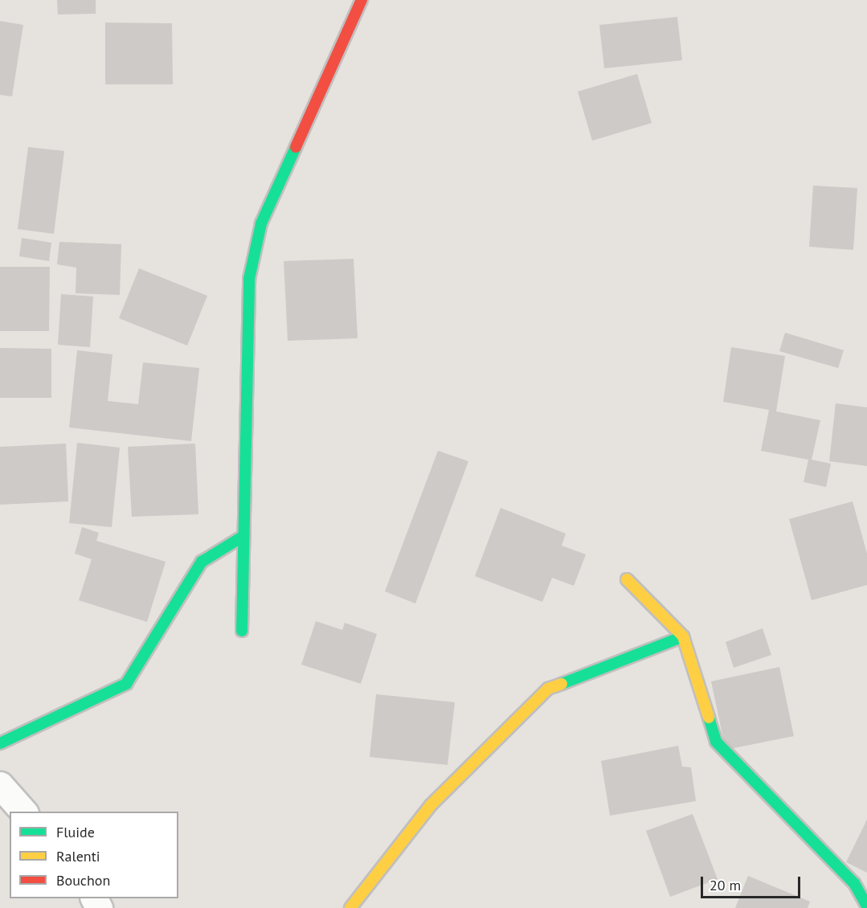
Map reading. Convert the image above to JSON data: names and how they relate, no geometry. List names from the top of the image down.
{
  "legend": ["Fluide", "Ralenti", "Bouchon"],
  "scale_bar": "20 m"
}
